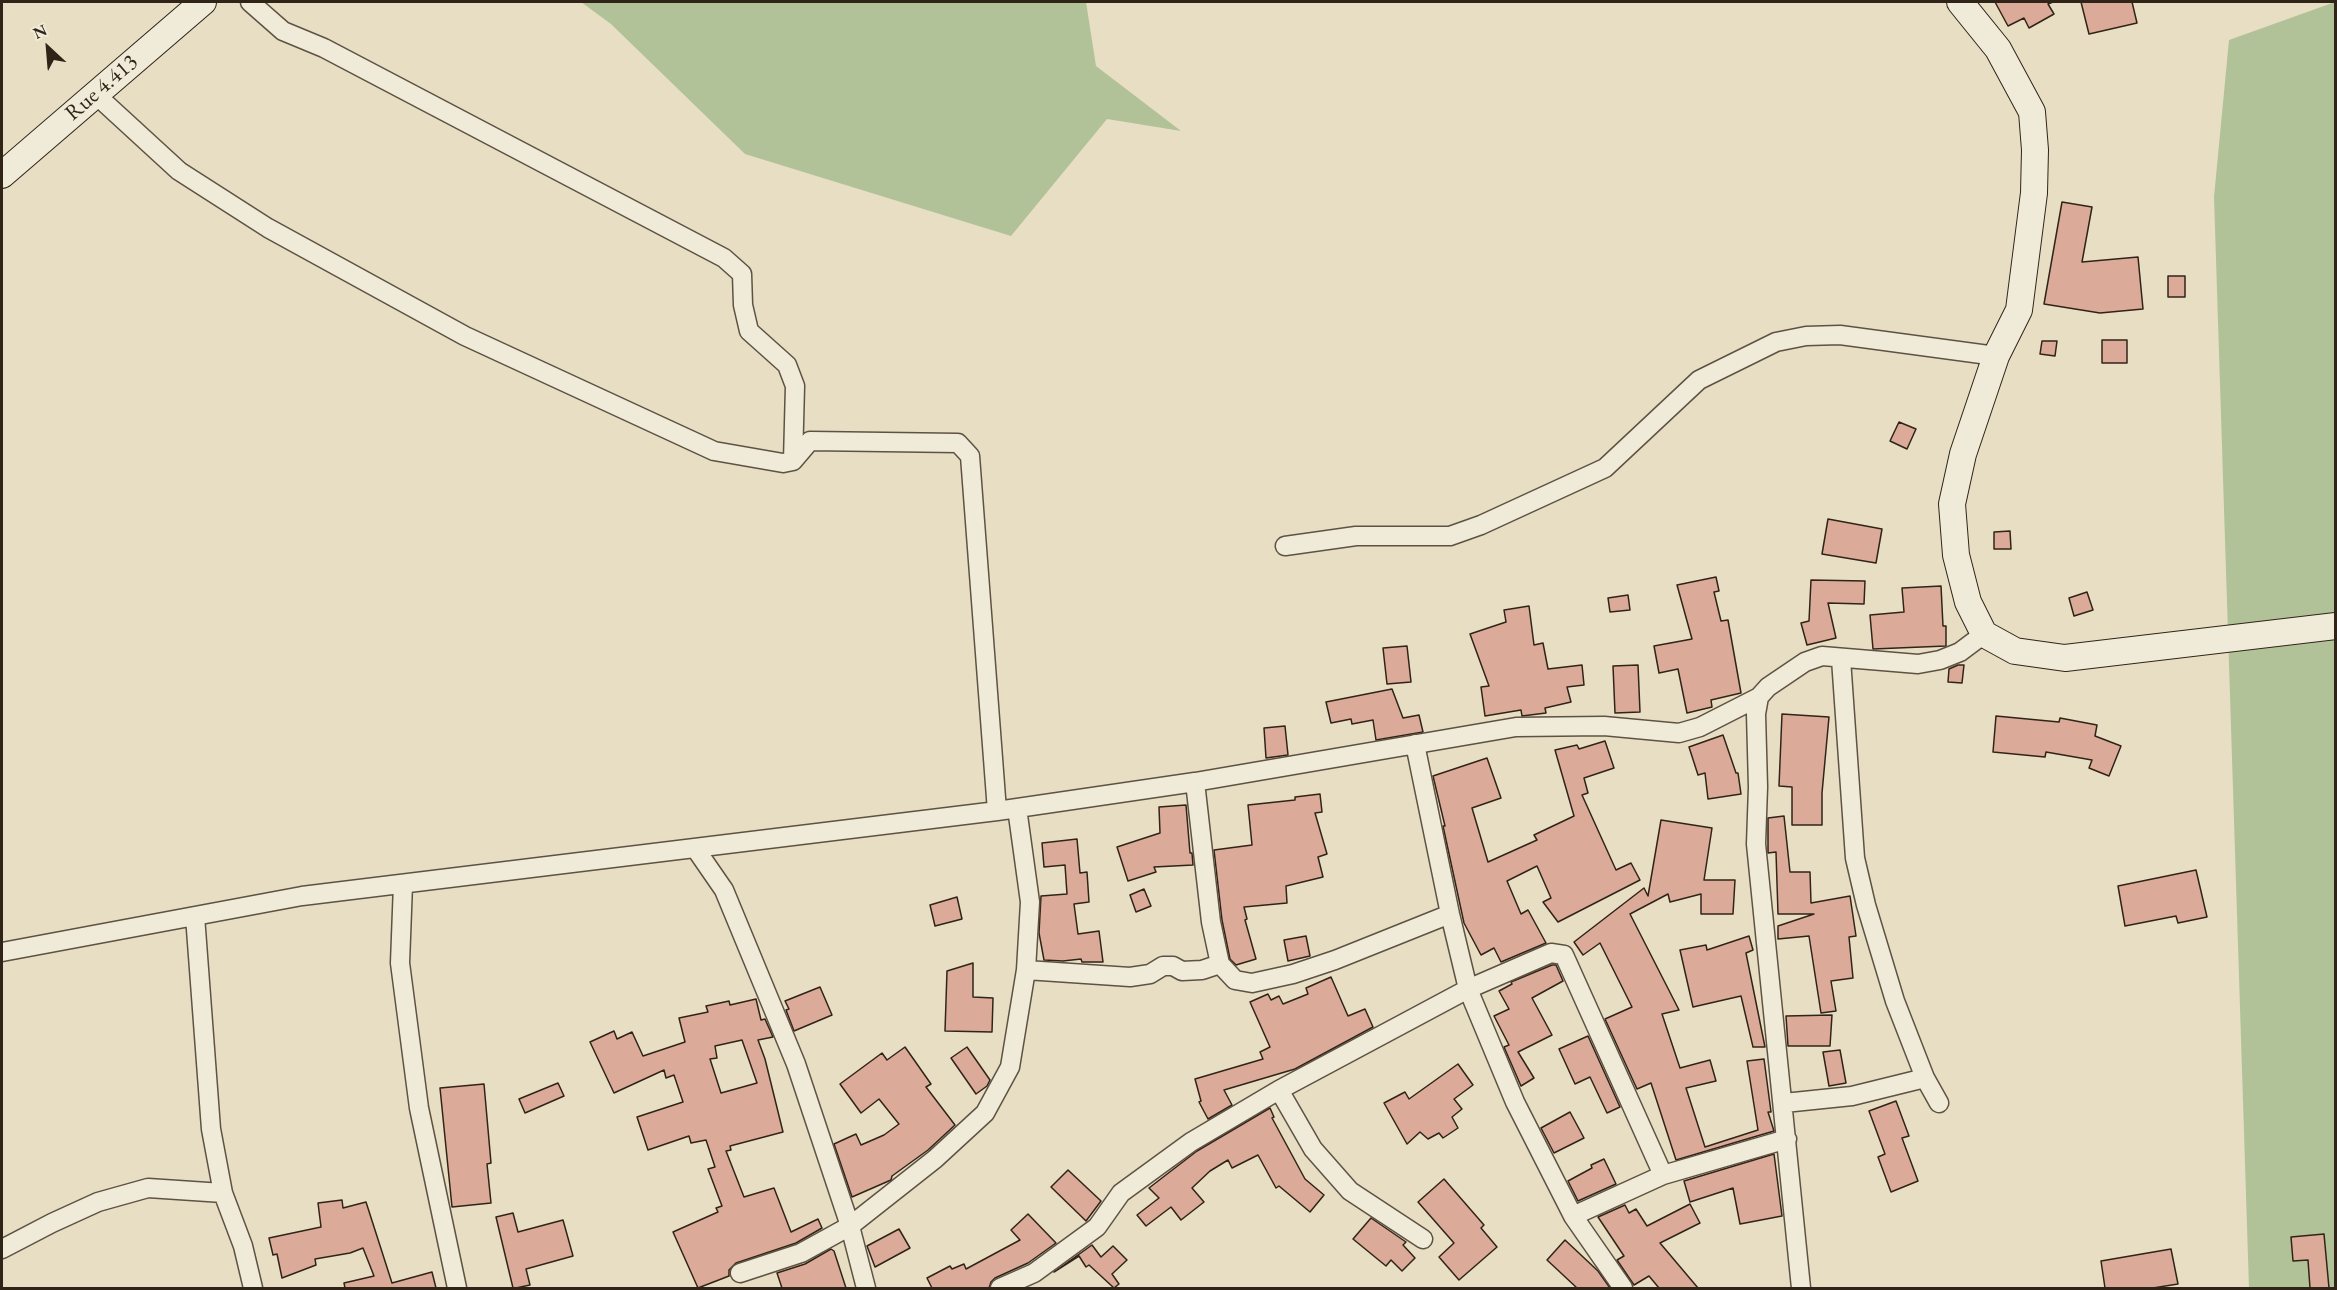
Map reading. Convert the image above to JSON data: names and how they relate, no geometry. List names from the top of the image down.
{
  "streets": {
    "street": ["Rue 4.413"]
  },
  "north": "top left"
}
